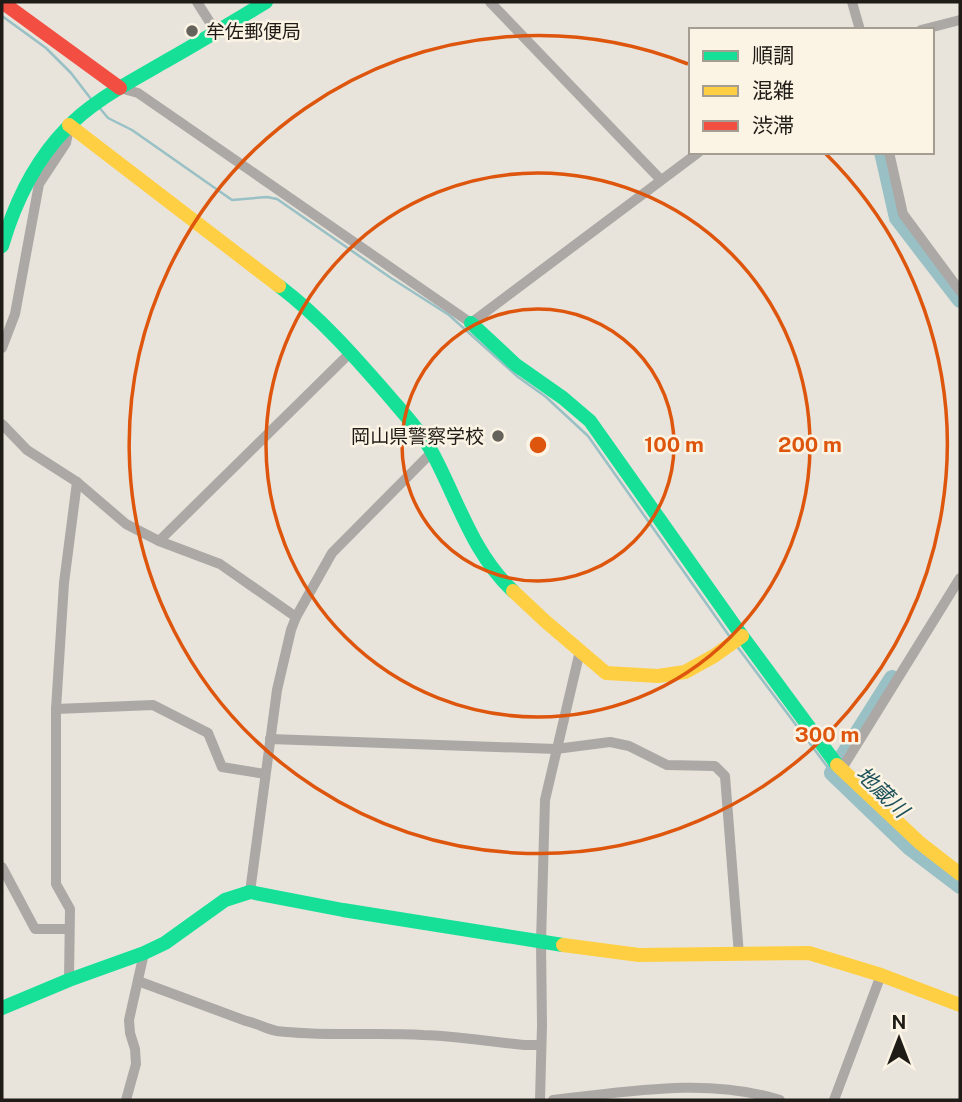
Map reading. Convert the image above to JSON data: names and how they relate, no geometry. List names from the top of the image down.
{
  "water": ["地蔵川"],
  "places": ["牟佐郵便局", "岡山県警察学校"],
  "legend": ["順調", "混雑", "渋滞"],
  "north": "top",
  "rings": ["100 m", "200 m", "300 m"]
}
